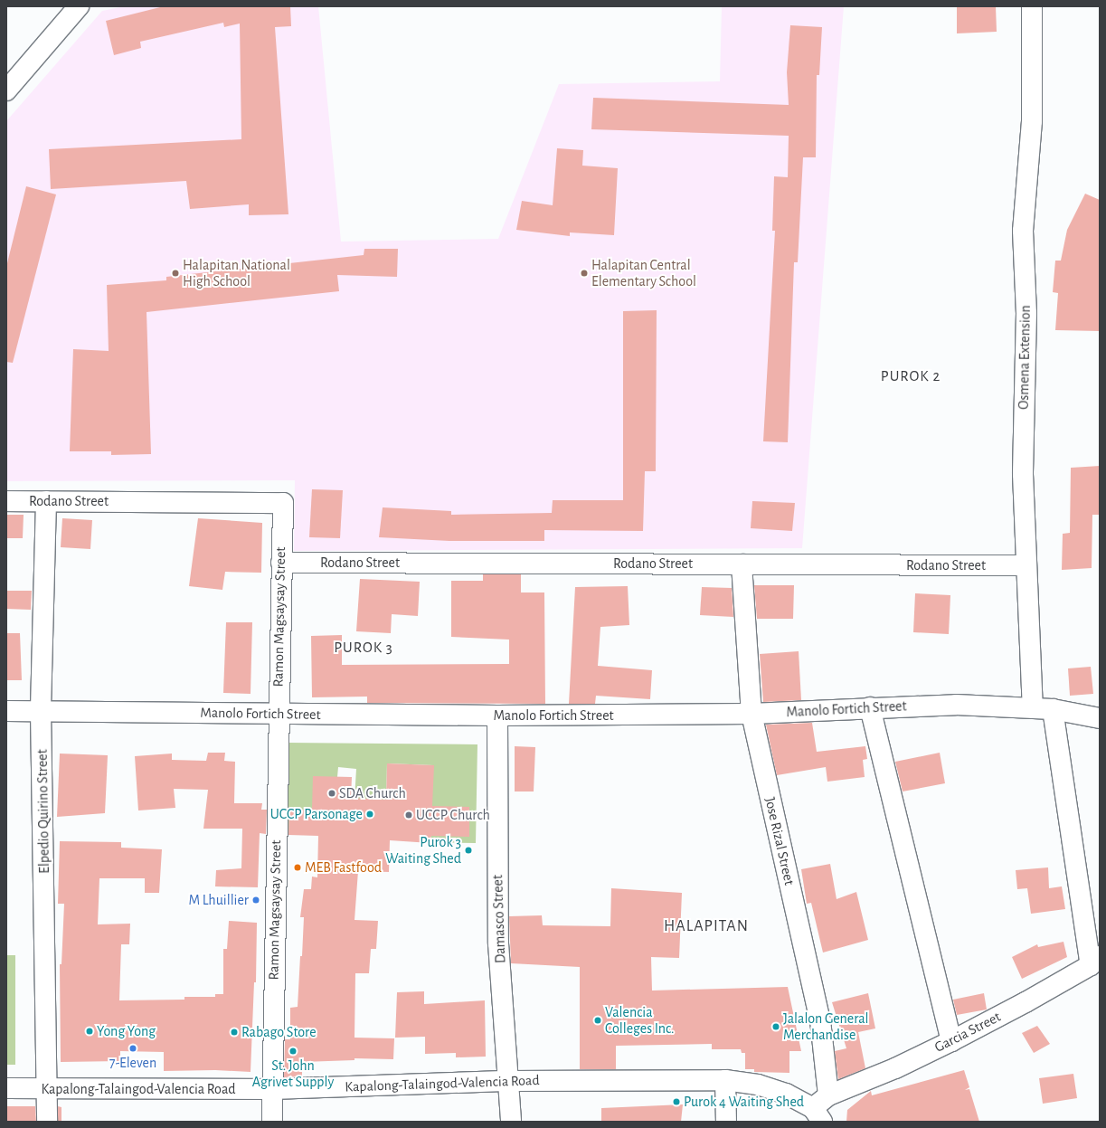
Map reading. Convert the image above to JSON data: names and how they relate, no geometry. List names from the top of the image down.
{
  "streets": {
    "main road": [
      "Osmena Extension",
      "Rodano Street",
      "Ramon Magsaysay Street",
      "Manolo Fortich Street",
      "Elpedio Quirino Street",
      "Jose Rizal Street",
      "Damasco Street",
      "Garcia Street",
      "Kapalong-Talaingod-Valencia Road"
    ]
  },
  "crossings": [
    ["Osmena Extension", "Rodano Street"],
    ["Osmena Extension", "Manolo Fortich Street"],
    ["Rodano Street", "Ramon Magsaysay Street"],
    ["Rodano Street", "Elpedio Quirino Street"],
    ["Rodano Street", "Jose Rizal Street"],
    ["Ramon Magsaysay Street", "Manolo Fortich Street"],
    ["Ramon Magsaysay Street", "Kapalong-Talaingod-Valencia Road"],
    ["Manolo Fortich Street", "Elpedio Quirino Street"],
    ["Manolo Fortich Street", "Jose Rizal Street"],
    ["Manolo Fortich Street", "Damasco Street"],
    ["Elpedio Quirino Street", "Kapalong-Talaingod-Valencia Road"],
    ["Jose Rizal Street", "Garcia Street"],
    ["Damasco Street", "Kapalong-Talaingod-Valencia Road"]
  ],
  "districts": ["PUROK 2", "PUROK 3", "HALAPITAN"],
  "places": [
    "Halapitan National High School",
    "Halapitan Central Elementary School",
    "SDA Church",
    "UCCP Parsonage",
    "UCCP Church",
    "Purok 3 Waiting Shed",
    "MEB Fastfood",
    "M Lhuillier",
    "Valencia Colleges Inc.",
    "Jalalon General Merchandise",
    "Yong Yong",
    "Rabago Store",
    "7-Eleven",
    "St. John Agrivet Supply",
    "Purok 4 Waiting Shed"
  ]
}
